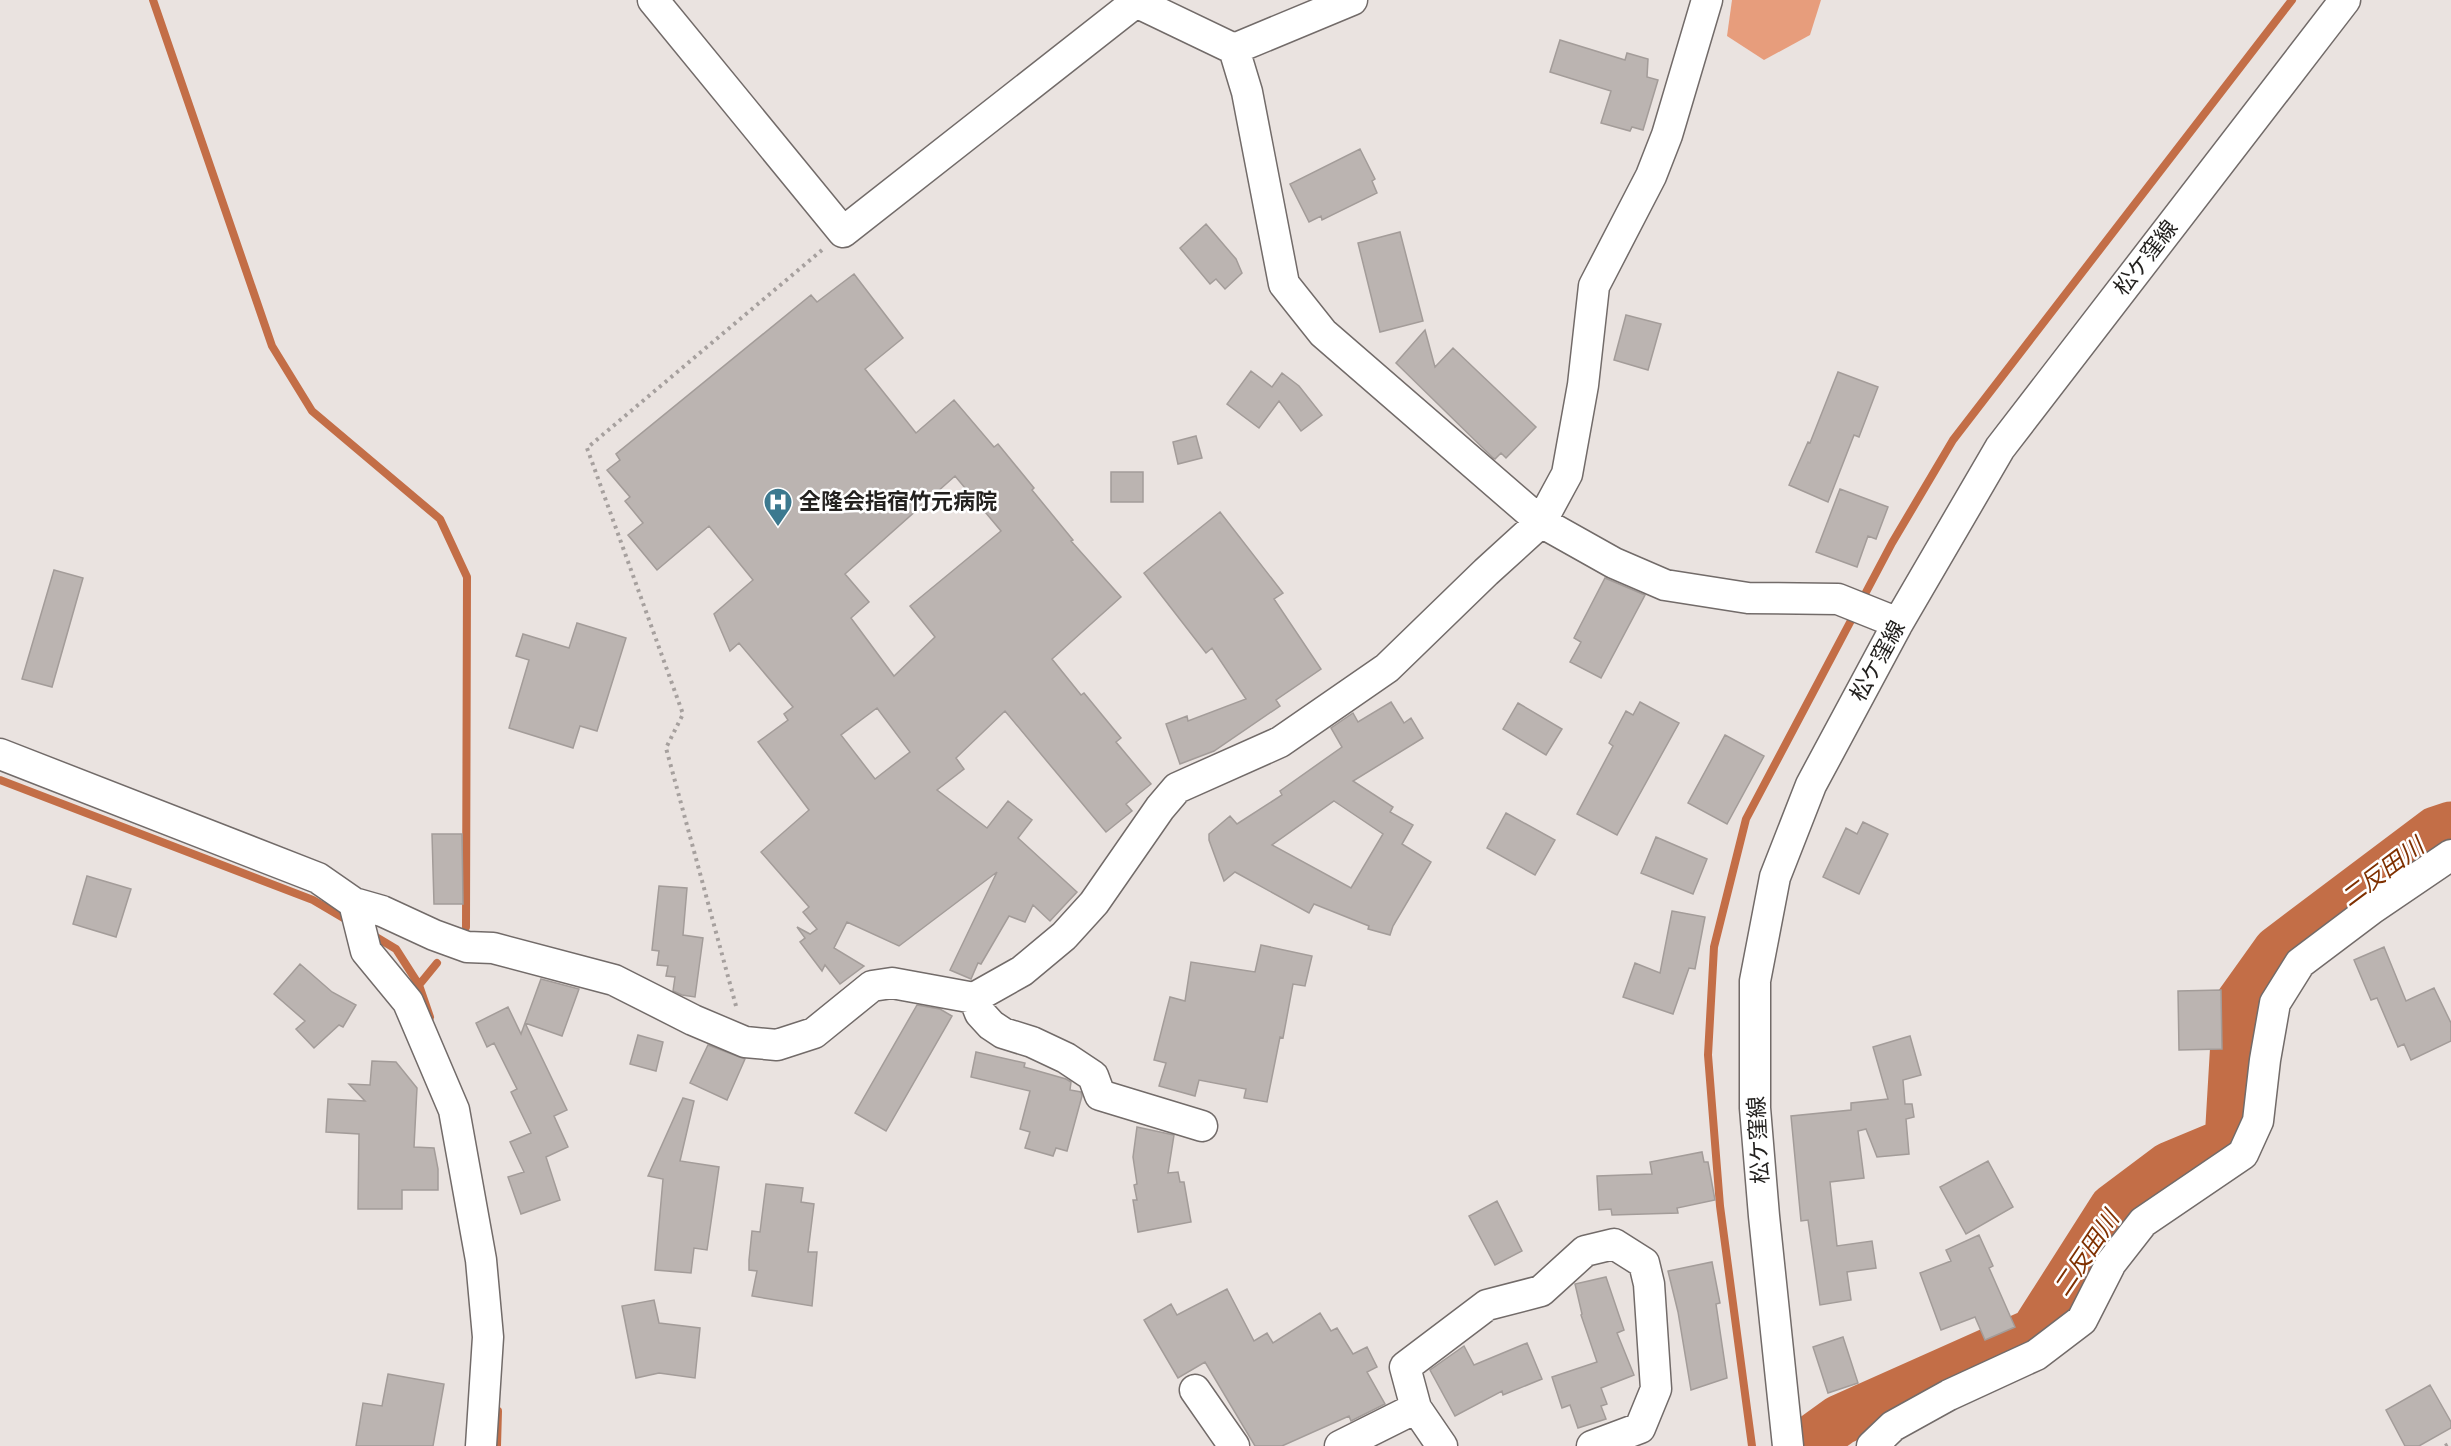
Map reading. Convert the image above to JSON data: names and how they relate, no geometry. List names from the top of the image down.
{
  "streets": {
    "street": ["松ケ窪線"]
  },
  "water": ["二反田川"],
  "places": {
    "hospital": ["全隆会指宿竹元病院"]
  }
}
